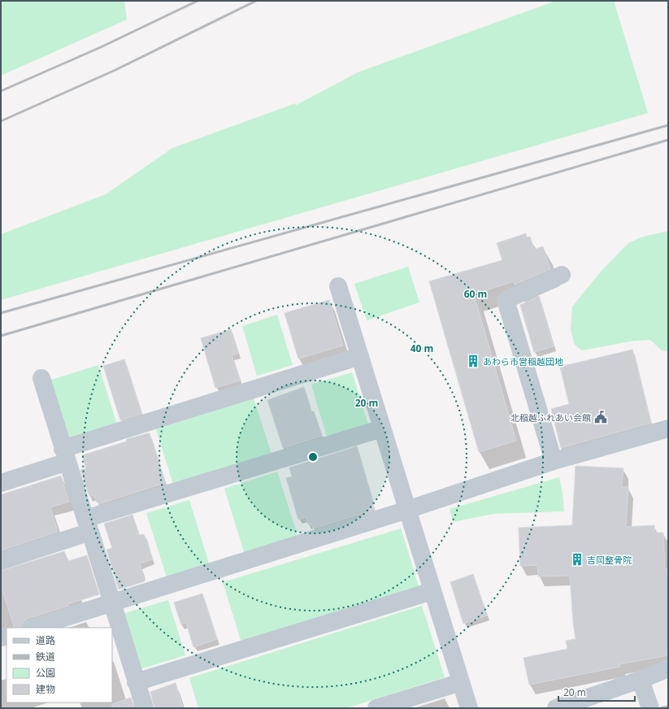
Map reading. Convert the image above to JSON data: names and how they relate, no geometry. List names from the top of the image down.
{
  "places": {
    "building": ["あわら市営稲越団地", "吉岡整骨院"],
    "public building": ["北稲越ふれあい会館"]
  },
  "legend": [
    "道路",
    "鉄道",
    "公園",
    "建物"
  ],
  "scale_bar": "20 m",
  "rings": ["60 m", "40 m", "20 m"]
}
